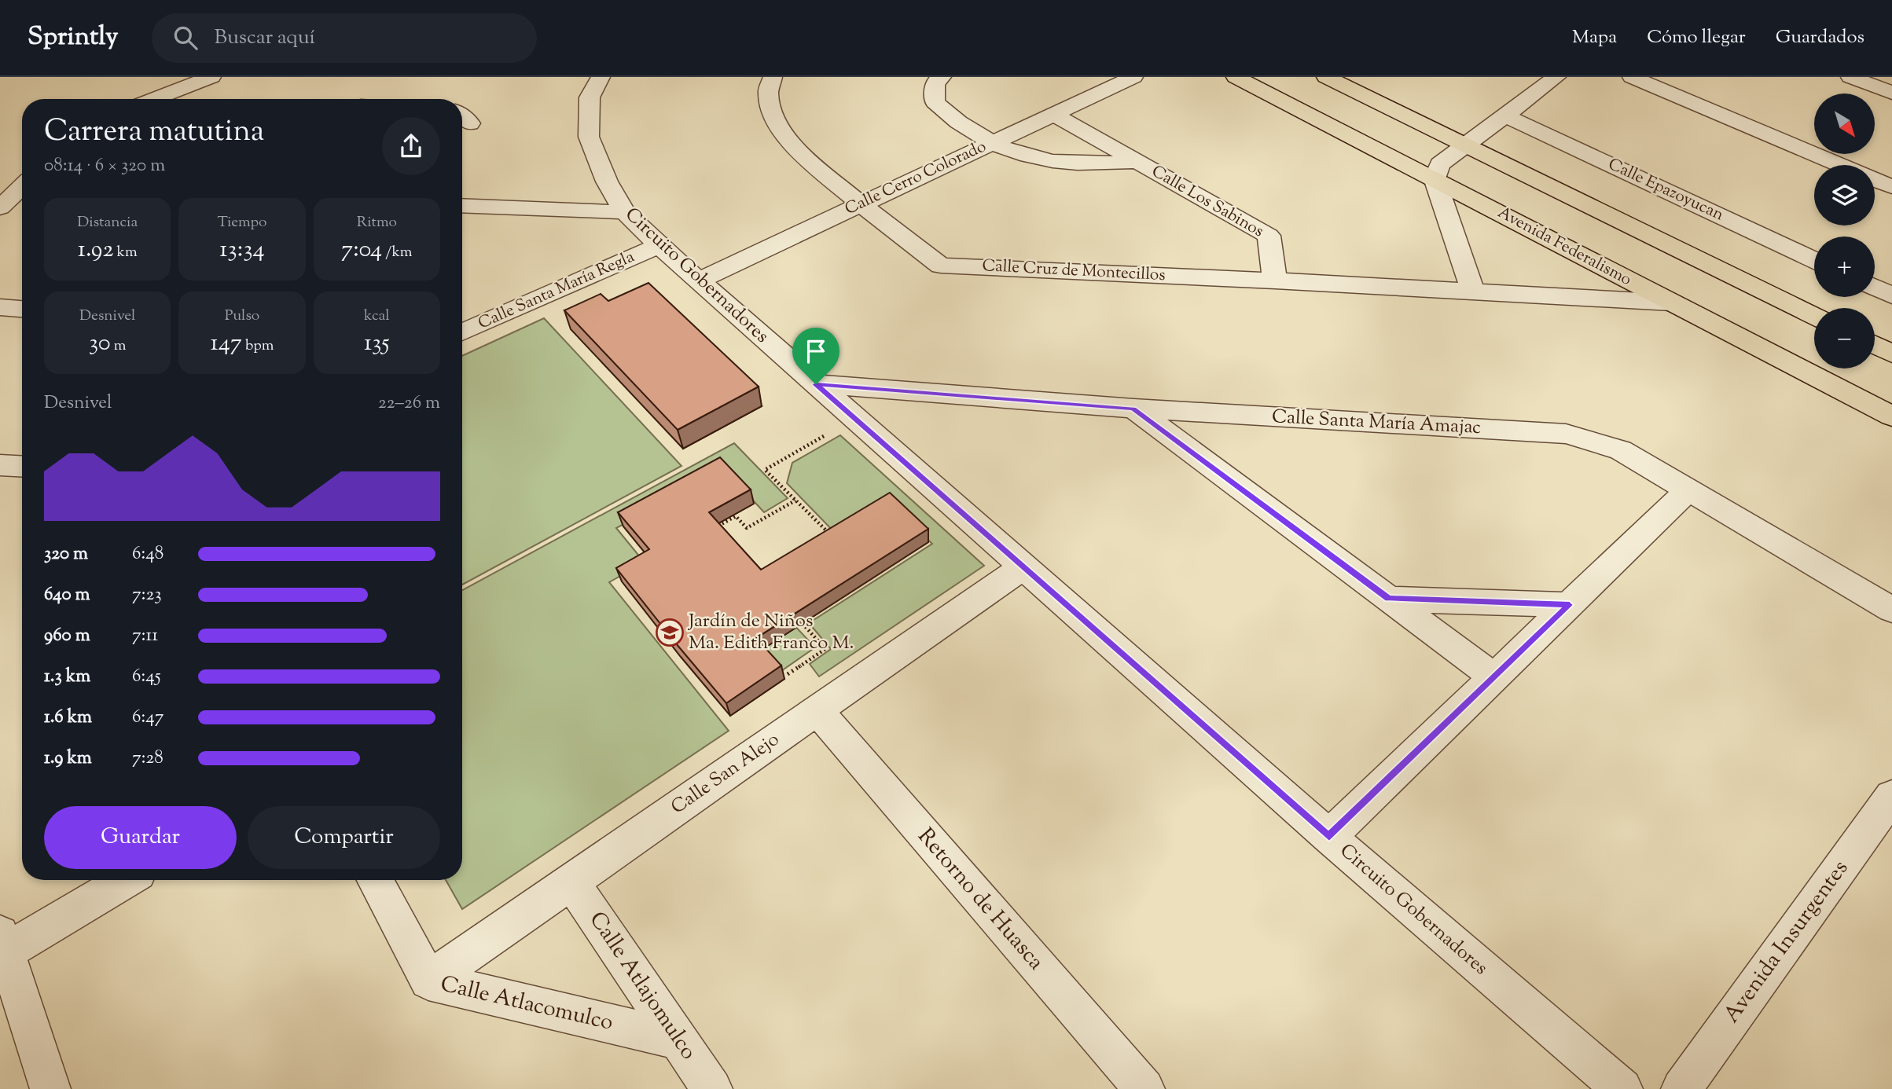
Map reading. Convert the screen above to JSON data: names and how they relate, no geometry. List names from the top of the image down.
{
  "streets": {
    "main road": ["Avenida Federalismo"],
    "street": [
      "Calle Cerro Colorado",
      "Calle Epazoyucan",
      "Calle Los Sabinos",
      "Calle Cruz de Montecillos",
      "Circuito Gobernadores",
      "Calle Santa María Regla",
      "Calle Santa María Amajac",
      "Calle San Alejo",
      "Retorno de Huasca",
      "Avenida Insurgentes",
      "Calle Atlajomulco",
      "Calle Atlacomulco"
    ]
  },
  "crossings": [
    ["Calle Cerro Colorado", "Calle Los Sabinos"],
    ["Calle Cerro Colorado", "Calle Cruz de Montecillos"],
    ["Calle Cerro Colorado", "Circuito Gobernadores"],
    ["Calle Los Sabinos", "Calle Cruz de Montecillos"],
    ["Avenida Federalismo", "Calle Cruz de Montecillos"],
    ["Circuito Gobernadores", "Calle Santa María Regla"],
    ["Circuito Gobernadores", "Calle Santa María Amajac"],
    ["Circuito Gobernadores", "Calle San Alejo"],
    ["Calle San Alejo", "Retorno de Huasca"],
    ["Calle San Alejo", "Calle Atlajomulco"],
    ["Calle San Alejo", "Calle Atlacomulco"],
    ["Calle Atlajomulco", "Calle Atlacomulco"]
  ],
  "places": {
    "school or university": ["Jardín de Niños Ma. Edith Franco M."]
  },
  "north": "bottom right",
  "page": {
    "header": "Sprintly",
    "search": "Buscar aquí",
    "nav": ["Mapa", "Cómo llegar", "Guardados"],
    "map_buttons": ["+", "−"],
    "heading": ["Carrera matutina", "08:14 · 6 × 320 m"],
    "stats": [
      ["Distancia", "1.92 km"],
      ["Tiempo", "13:34"],
      ["Ritmo", "7:04 /km"],
      ["Desnivel", "30 m"],
      ["Pulso", "147 bpm"],
      ["kcal", "135"]
    ],
    "chart": ["Desnivel", "22–26 m"],
    "list": [
      {
        "name": "320 m",
        "note": "6:48"
      },
      {
        "name": "640 m",
        "note": "7:23"
      },
      {
        "name": "960 m",
        "note": "7:11"
      },
      {
        "name": "1.3 km",
        "note": "6:45"
      },
      {
        "name": "1.6 km",
        "note": "6:47"
      },
      {
        "name": "1.9 km",
        "note": "7:28"
      }
    ],
    "buttons": ["Guardar", "Compartir"]
  }
}
